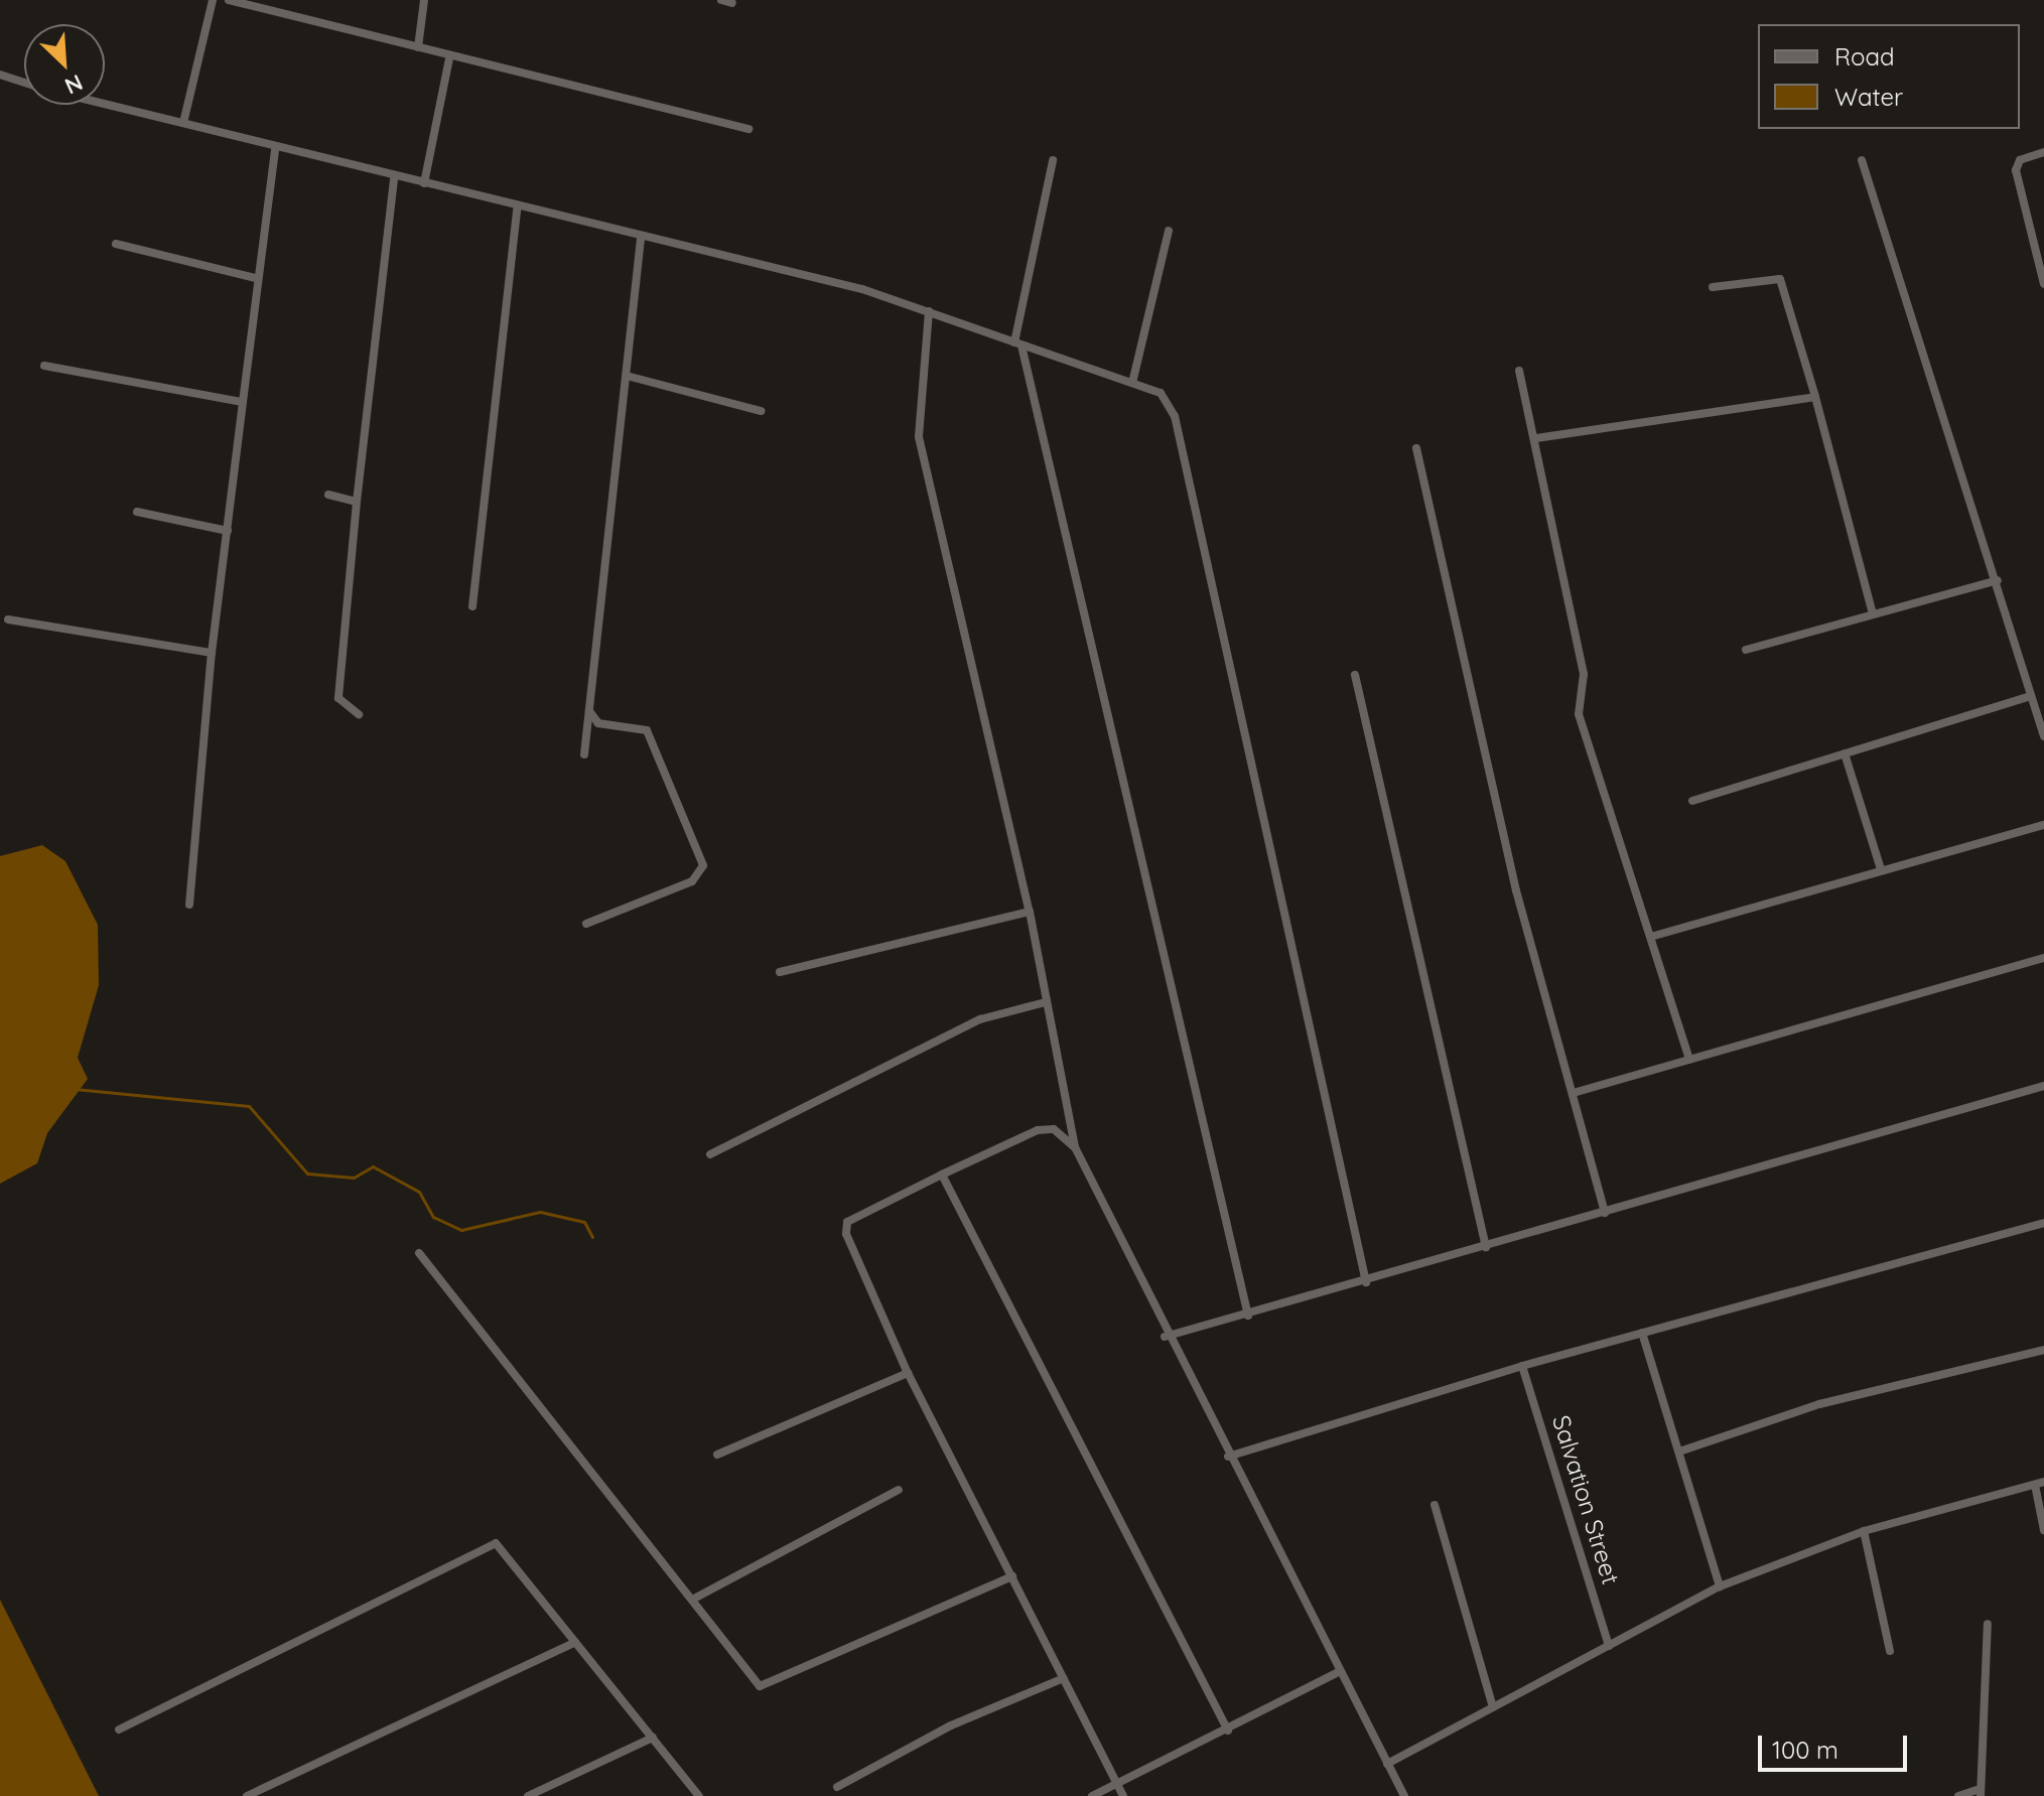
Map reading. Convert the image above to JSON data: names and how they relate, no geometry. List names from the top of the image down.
{
  "streets": {
    "street": ["Salvation Street"]
  },
  "legend": ["Road", "Water"],
  "scale_bar": "100 m",
  "north": "bottom right"
}
